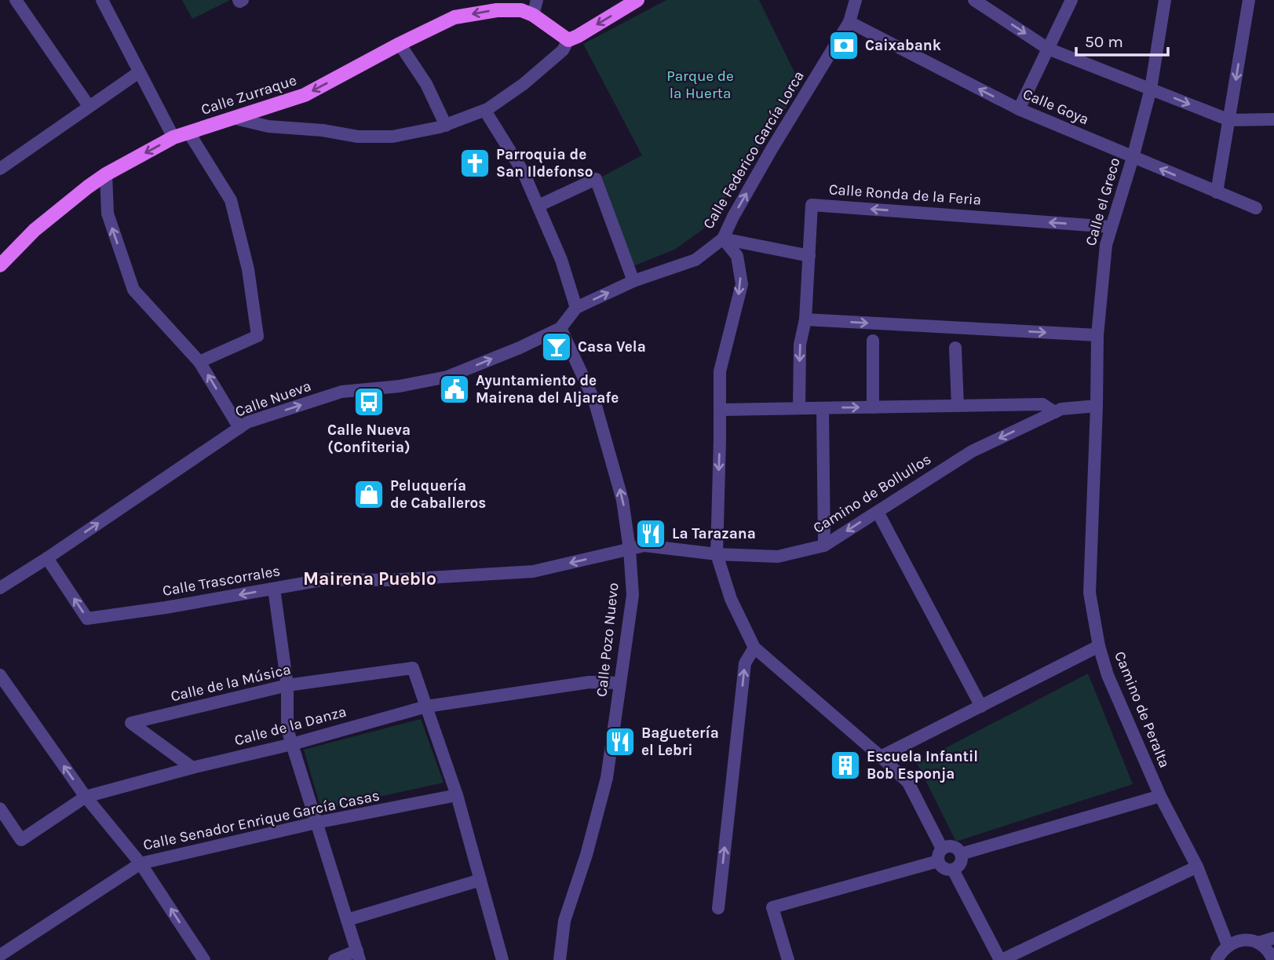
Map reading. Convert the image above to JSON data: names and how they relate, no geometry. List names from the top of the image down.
{
  "streets": {
    "main road": ["Calle Zurraque"],
    "street": [
      "Calle Goya",
      "Calle Federico García Lorca",
      "Calle Ronda de la Feria",
      "Calle el Greco",
      "Calle Nueva",
      "Camino de Bollullos",
      "Calle Trascorrales",
      "Calle Pozo Nuevo",
      "Calle de la Música",
      "Camino de Peralta",
      "Calle de la Danza",
      "Calle Senador Enrique García Casas"
    ]
  },
  "crossings": [
    ["Calle Goya", "Calle Federico García Lorca"],
    ["Calle Goya", "Calle el Greco"],
    ["Calle Federico García Lorca", "Calle Nueva"],
    ["Calle Federico García Lorca", "Calle Pozo Nuevo"],
    ["Calle Ronda de la Feria", "Calle el Greco"],
    ["Calle el Greco", "Camino de Peralta"],
    ["Calle Nueva", "Calle Trascorrales"],
    ["Calle Nueva", "Calle Pozo Nuevo"],
    ["Camino de Bollullos", "Calle Trascorrales"],
    ["Camino de Bollullos", "Calle Pozo Nuevo"],
    ["Calle Trascorrales", "Calle Pozo Nuevo"],
    ["Calle Pozo Nuevo", "Calle de la Danza"],
    ["Calle de la Música", "Calle de la Danza"]
  ],
  "one_way": [
    "Calle Zurraque",
    "Calle Federico García Lorca",
    "Calle Nueva",
    "Camino de Bollullos",
    "Calle Trascorrales"
  ],
  "districts": ["Mairena Pueblo"],
  "parks": ["Parque de la Huerta"],
  "places": {
    "bank": ["Caixabank"],
    "church": ["Parroquia de San Ildefonso"],
    "bar": ["Casa Vela"],
    "public building": ["Ayuntamiento de Mairena del Aljarafe"],
    "bus stop": ["Calle Nueva (Confiteria)"],
    "shop": ["Peluquería de Caballeros"],
    "restaurant": ["La Tarazana", "Baguetería el Lebri"],
    "building": ["Escuela Infantil Bob Esponja"]
  },
  "scale_bar": "50 m"
}
